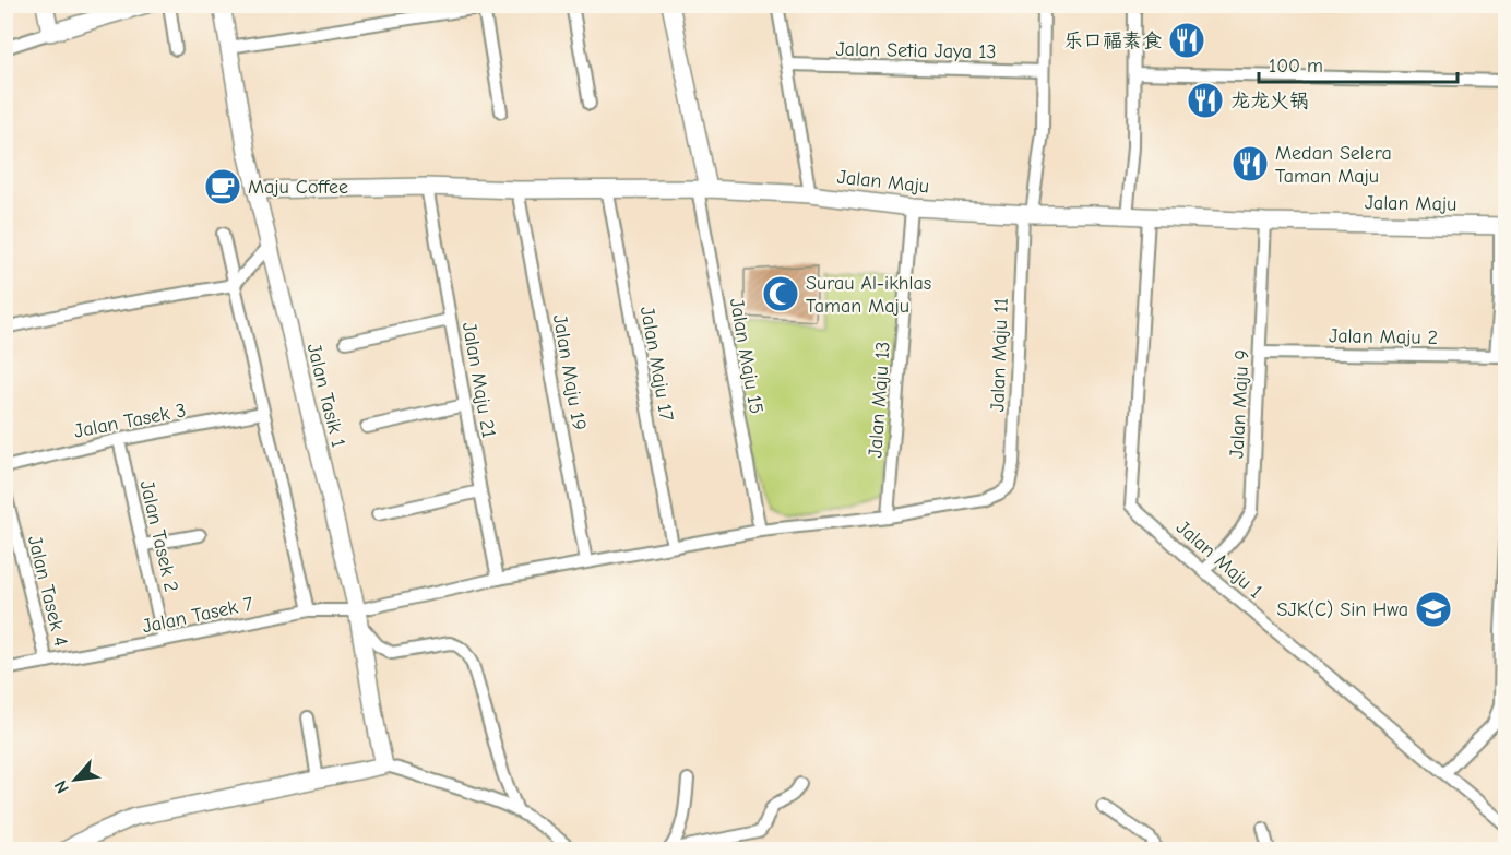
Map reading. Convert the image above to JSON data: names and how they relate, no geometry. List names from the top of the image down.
{
  "streets": {
    "street": [
      "Jalan Setia Jaya 13",
      "Jalan Maju",
      "Jalan Maju 2",
      "Jalan Maju 11",
      "Jalan Maju 15",
      "Jalan Maju 17",
      "Jalan Maju 19",
      "Jalan Maju 21",
      "Jalan Tasik 1",
      "Jalan Maju 13",
      "Jalan Maju 9",
      "Jalan Tasek 3",
      "Jalan Tasek 2",
      "Jalan Maju 1",
      "Jalan Tasek 4",
      "Jalan Tasek 7"
    ]
  },
  "crossings": [
    ["Jalan Setia Jaya 13", "Jalan Maju 11"],
    ["Jalan Maju", "Jalan Maju 11"],
    ["Jalan Maju", "Jalan Maju 15"],
    ["Jalan Maju", "Jalan Maju 17"],
    ["Jalan Maju", "Jalan Maju 19"],
    ["Jalan Maju", "Jalan Maju 21"],
    ["Jalan Maju", "Jalan Tasik 1"],
    ["Jalan Maju", "Jalan Maju 13"],
    ["Jalan Maju", "Jalan Maju 9"],
    ["Jalan Maju", "Jalan Maju 1"],
    ["Jalan Maju 2", "Jalan Maju 9"],
    ["Jalan Maju 11", "Jalan Tasek 7"],
    ["Jalan Maju 15", "Jalan Tasek 7"],
    ["Jalan Maju 17", "Jalan Tasek 7"],
    ["Jalan Maju 19", "Jalan Tasek 7"],
    ["Jalan Maju 21", "Jalan Tasek 7"],
    ["Jalan Tasik 1", "Jalan Tasek 7"],
    ["Jalan Maju 13", "Jalan Tasek 7"],
    ["Jalan Maju 9", "Jalan Maju 1"],
    ["Jalan Tasek 3", "Jalan Tasek 2"],
    ["Jalan Tasek 2", "Jalan Tasek 7"],
    ["Jalan Tasek 4", "Jalan Tasek 7"]
  ],
  "places": {
    "restaurant": ["乐口福素食", "龙龙火锅", "Medan Selera Taman Maju"],
    "cafe": ["Maju Coffee"],
    "mosque": ["Surau Al-ikhlas Taman Maju"],
    "school or university": ["SJK(C) Sin Hwa"]
  },
  "scale_bar": "100 m",
  "north": "bottom left"
}
